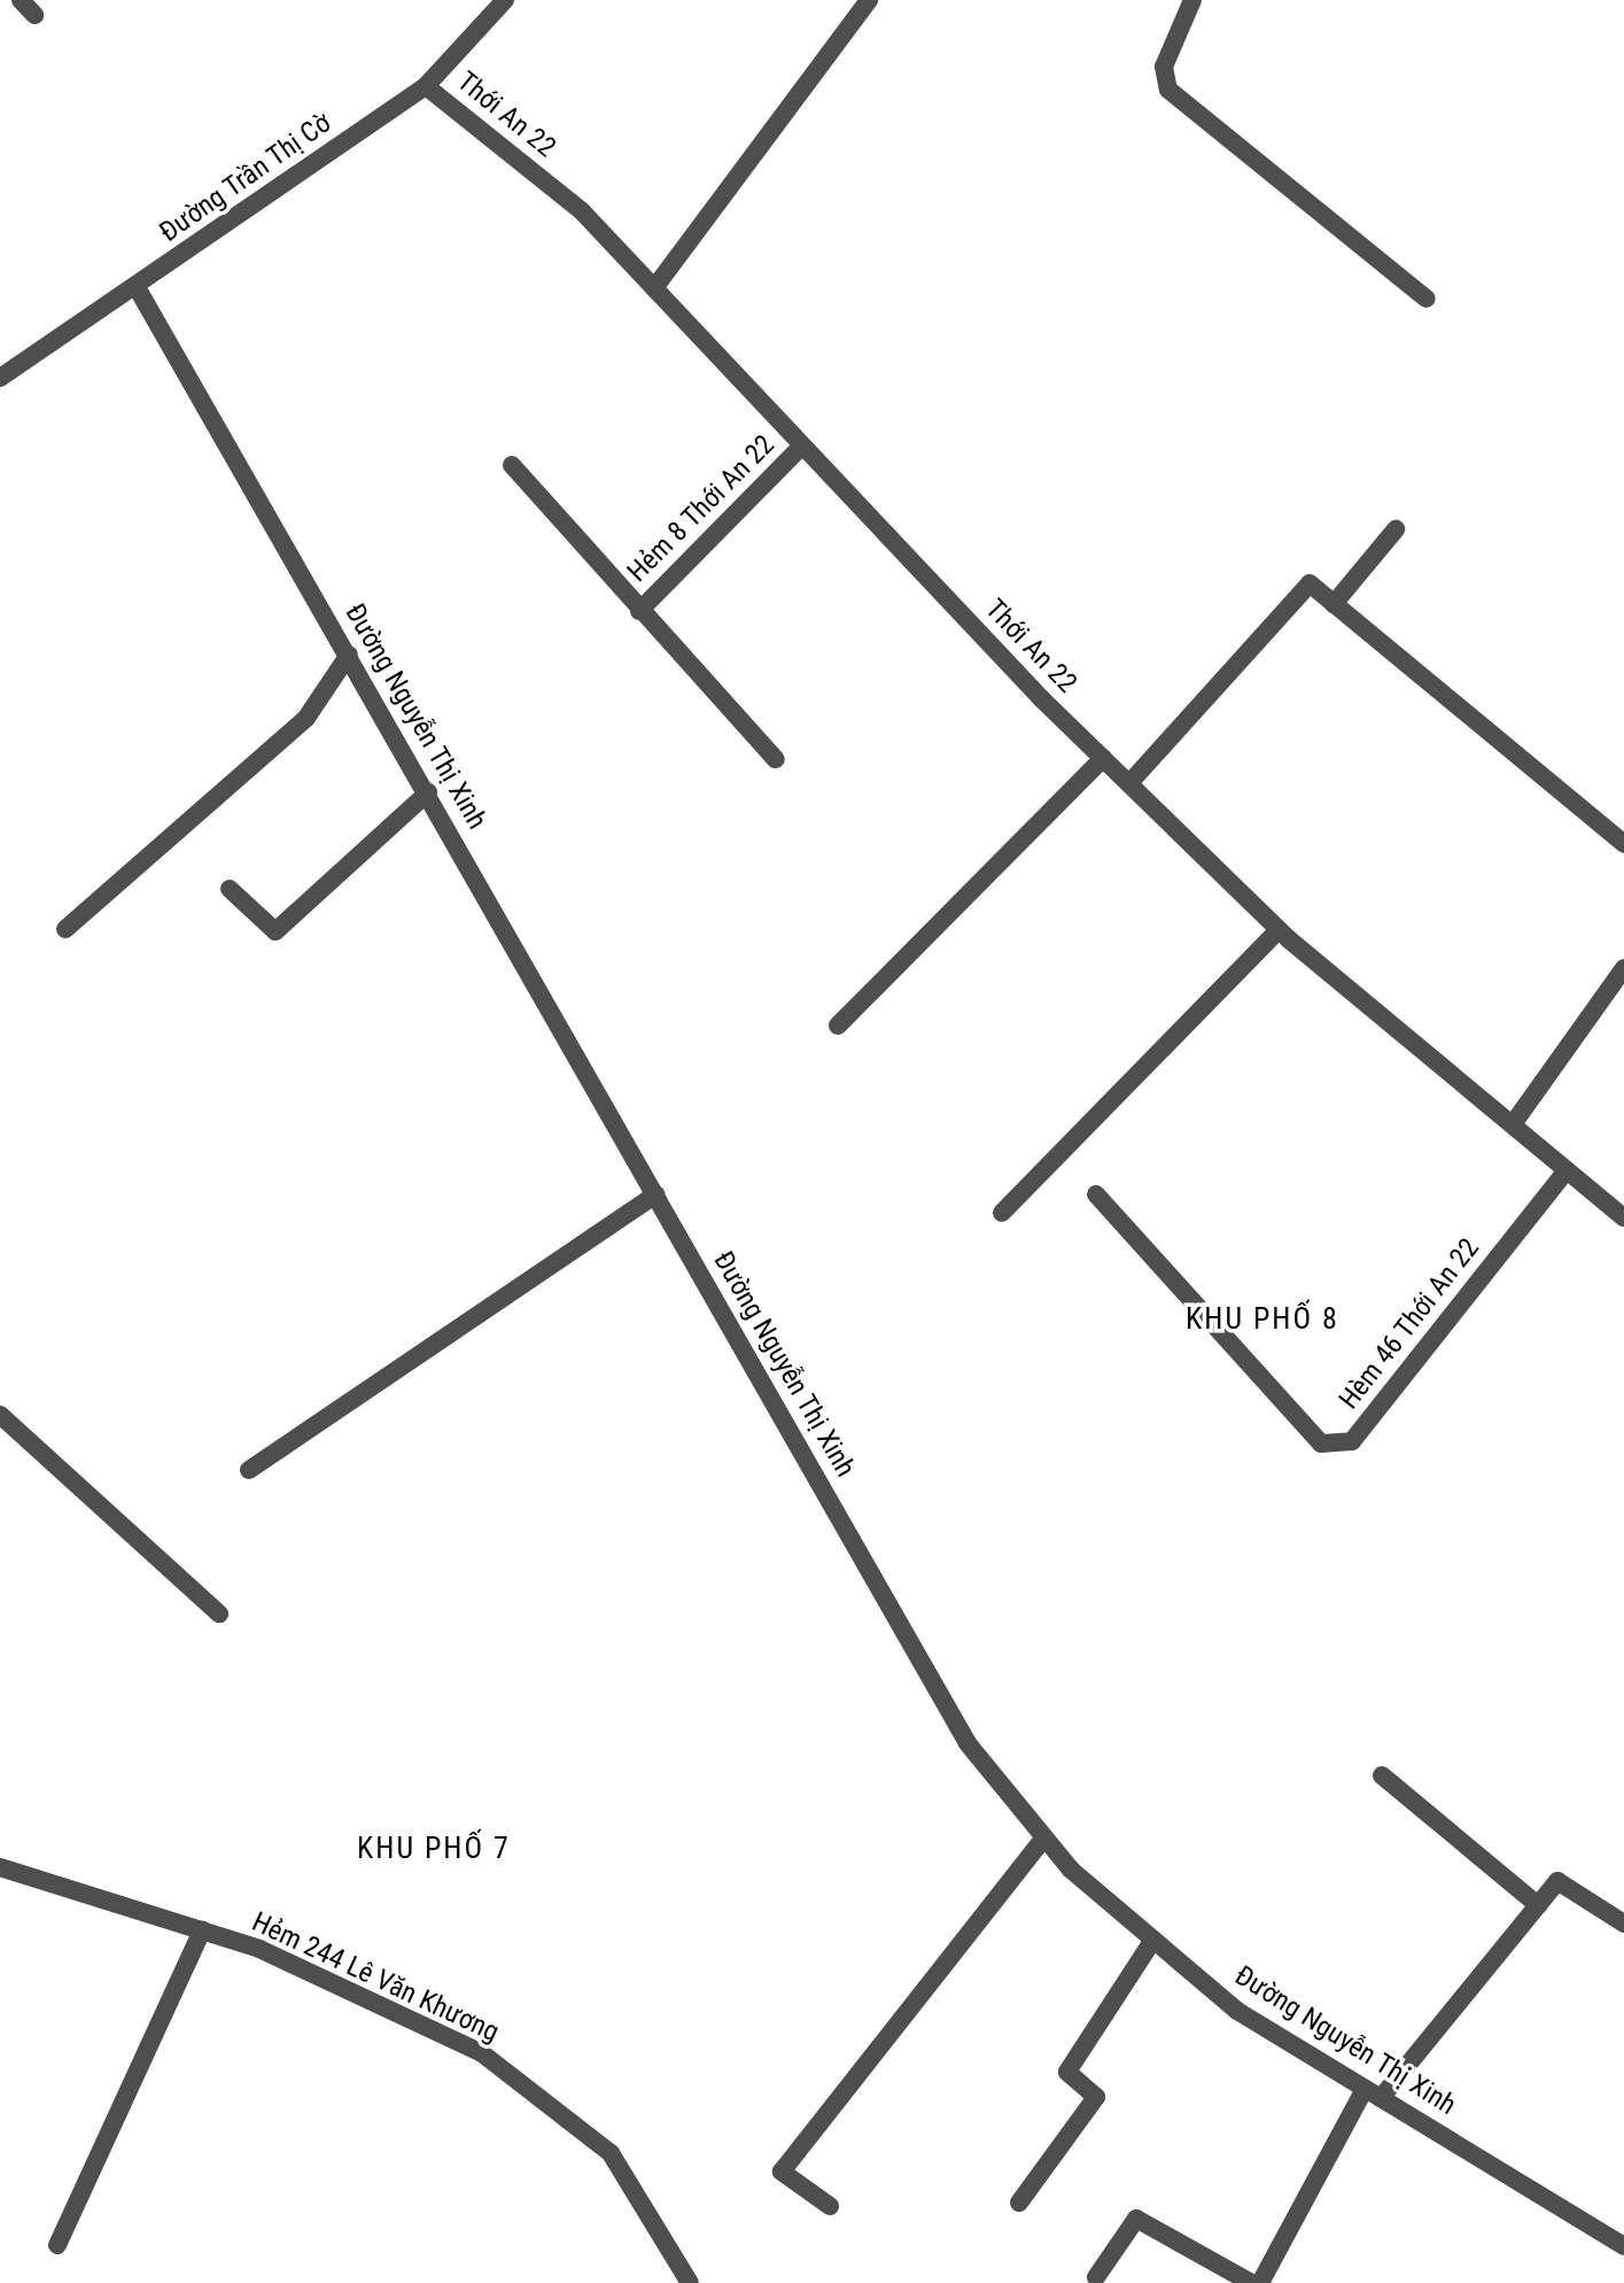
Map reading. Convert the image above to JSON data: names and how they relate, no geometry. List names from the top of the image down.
{
  "streets": {
    "street": [
      "Thới An 22",
      "Đường Trần Thị Cờ",
      "Hẻm 8 Thới An 22",
      "Đường Nguyễn Thị Xinh",
      "Hèm 46 Thới An 22",
      "Hẻm 244 Lê Văn Khương"
    ]
  },
  "crossings": [
    ["Thới An 22", "Đường Trần Thị Cờ"],
    ["Thới An 22", "Hẻm 8 Thới An 22"],
    ["Thới An 22", "Hèm 46 Thới An 22"],
    ["Đường Trần Thị Cờ", "Đường Nguyễn Thị Xinh"]
  ],
  "districts": ["KHU PHỐ 8", "KHU PHỐ 7"]
}
